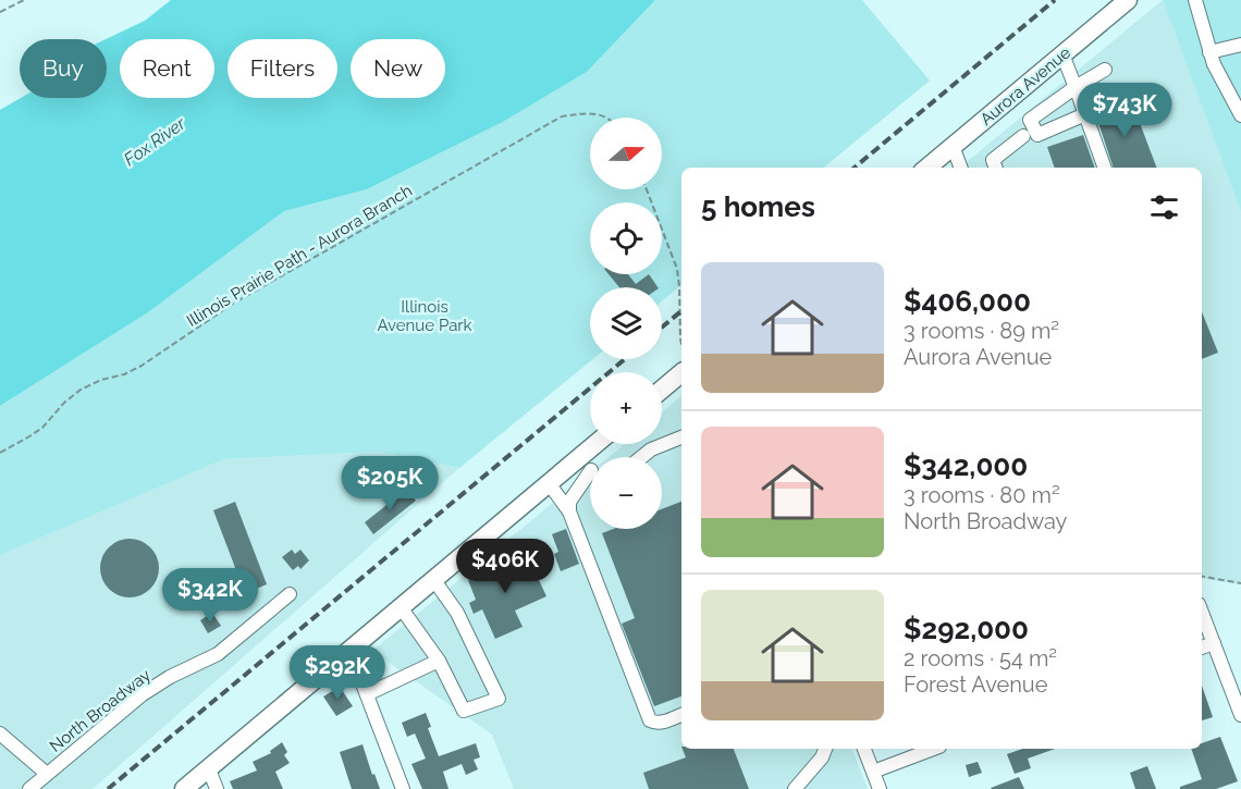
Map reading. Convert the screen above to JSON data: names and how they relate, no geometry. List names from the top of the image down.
{
  "streets": {
    "main road": ["Aurora Avenue"],
    "street": ["North Broadway"],
    "path": ["Illinois Prairie Path - Aurora Branch"]
  },
  "water": ["Fox River"],
  "parks": ["Illinois Avenue Park"],
  "north": "right",
  "page": {
    "chip": [
      "Buy",
      "Rent",
      "Filters",
      "New"
    ],
    "price": [
      "$743K",
      "$205K",
      "$406K",
      "$342K",
      "$292K"
    ],
    "map_buttons": ["+", "−"],
    "heading": "5 homes",
    "list": [
      {
        "name": "$406,000",
        "note": "3 rooms · 89 m² · Aurora Avenue"
      },
      {
        "name": "$342,000",
        "note": "3 rooms · 80 m² · North Broadway"
      },
      {
        "name": "$292,000",
        "note": "2 rooms · 54 m² · Forest Avenue"
      }
    ]
  }
}
